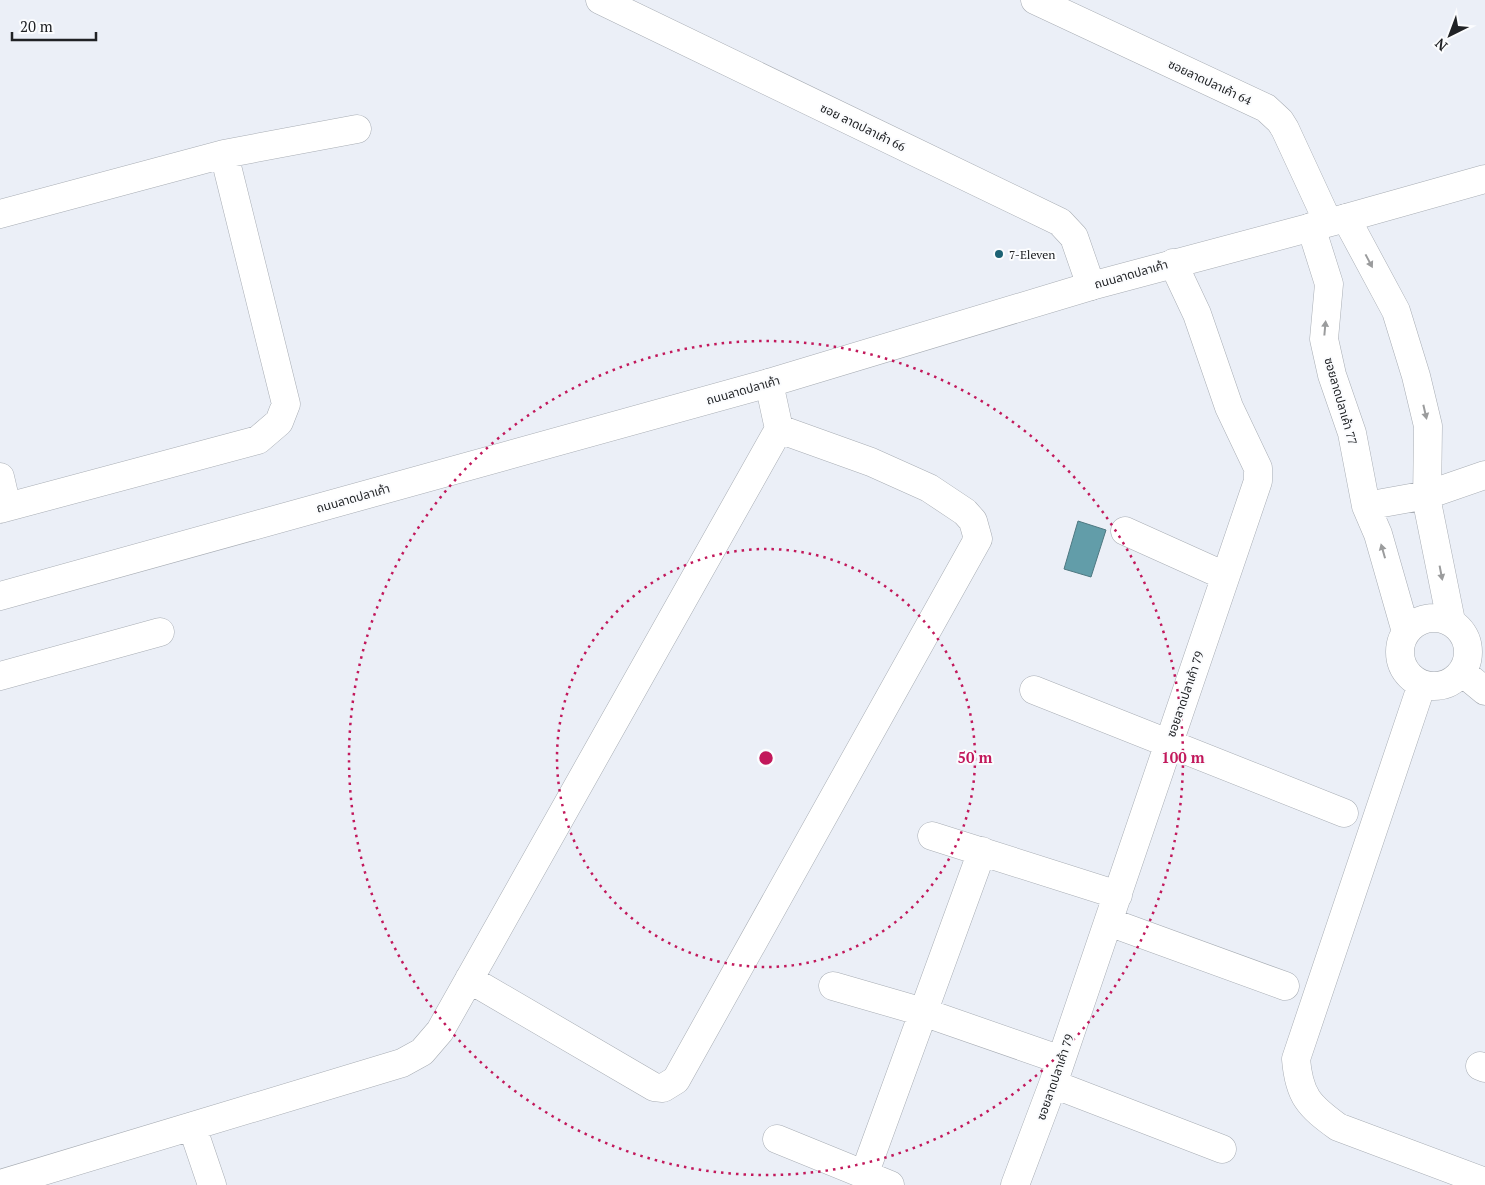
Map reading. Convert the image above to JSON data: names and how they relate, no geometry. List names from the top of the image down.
{
  "streets": {
    "street": [
      "ซอยลาดปลาเค้า 64",
      "ซอย ลาดปลาเค้า 66",
      "ถนนลาดปลาเค้า",
      "ซอยลาดปลาเค้า 77",
      "ซอยลาดปลาเค้า 79"
    ]
  },
  "crossings": [
    ["ซอยลาดปลาเค้า 64", "ถนนลาดปลาเค้า"],
    ["ซอยลาดปลาเค้า 64", "ซอยลาดปลาเค้า 77"],
    ["ซอย ลาดปลาเค้า 66", "ถนนลาดปลาเค้า"],
    ["ถนนลาดปลาเค้า", "ซอยลาดปลาเค้า 77"],
    ["ถนนลาดปลาเค้า", "ซอยลาดปลาเค้า 79"]
  ],
  "places": ["7-Eleven"],
  "scale_bar": "20 m",
  "north": "bottom left",
  "rings": ["50 m", "100 m"]
}
